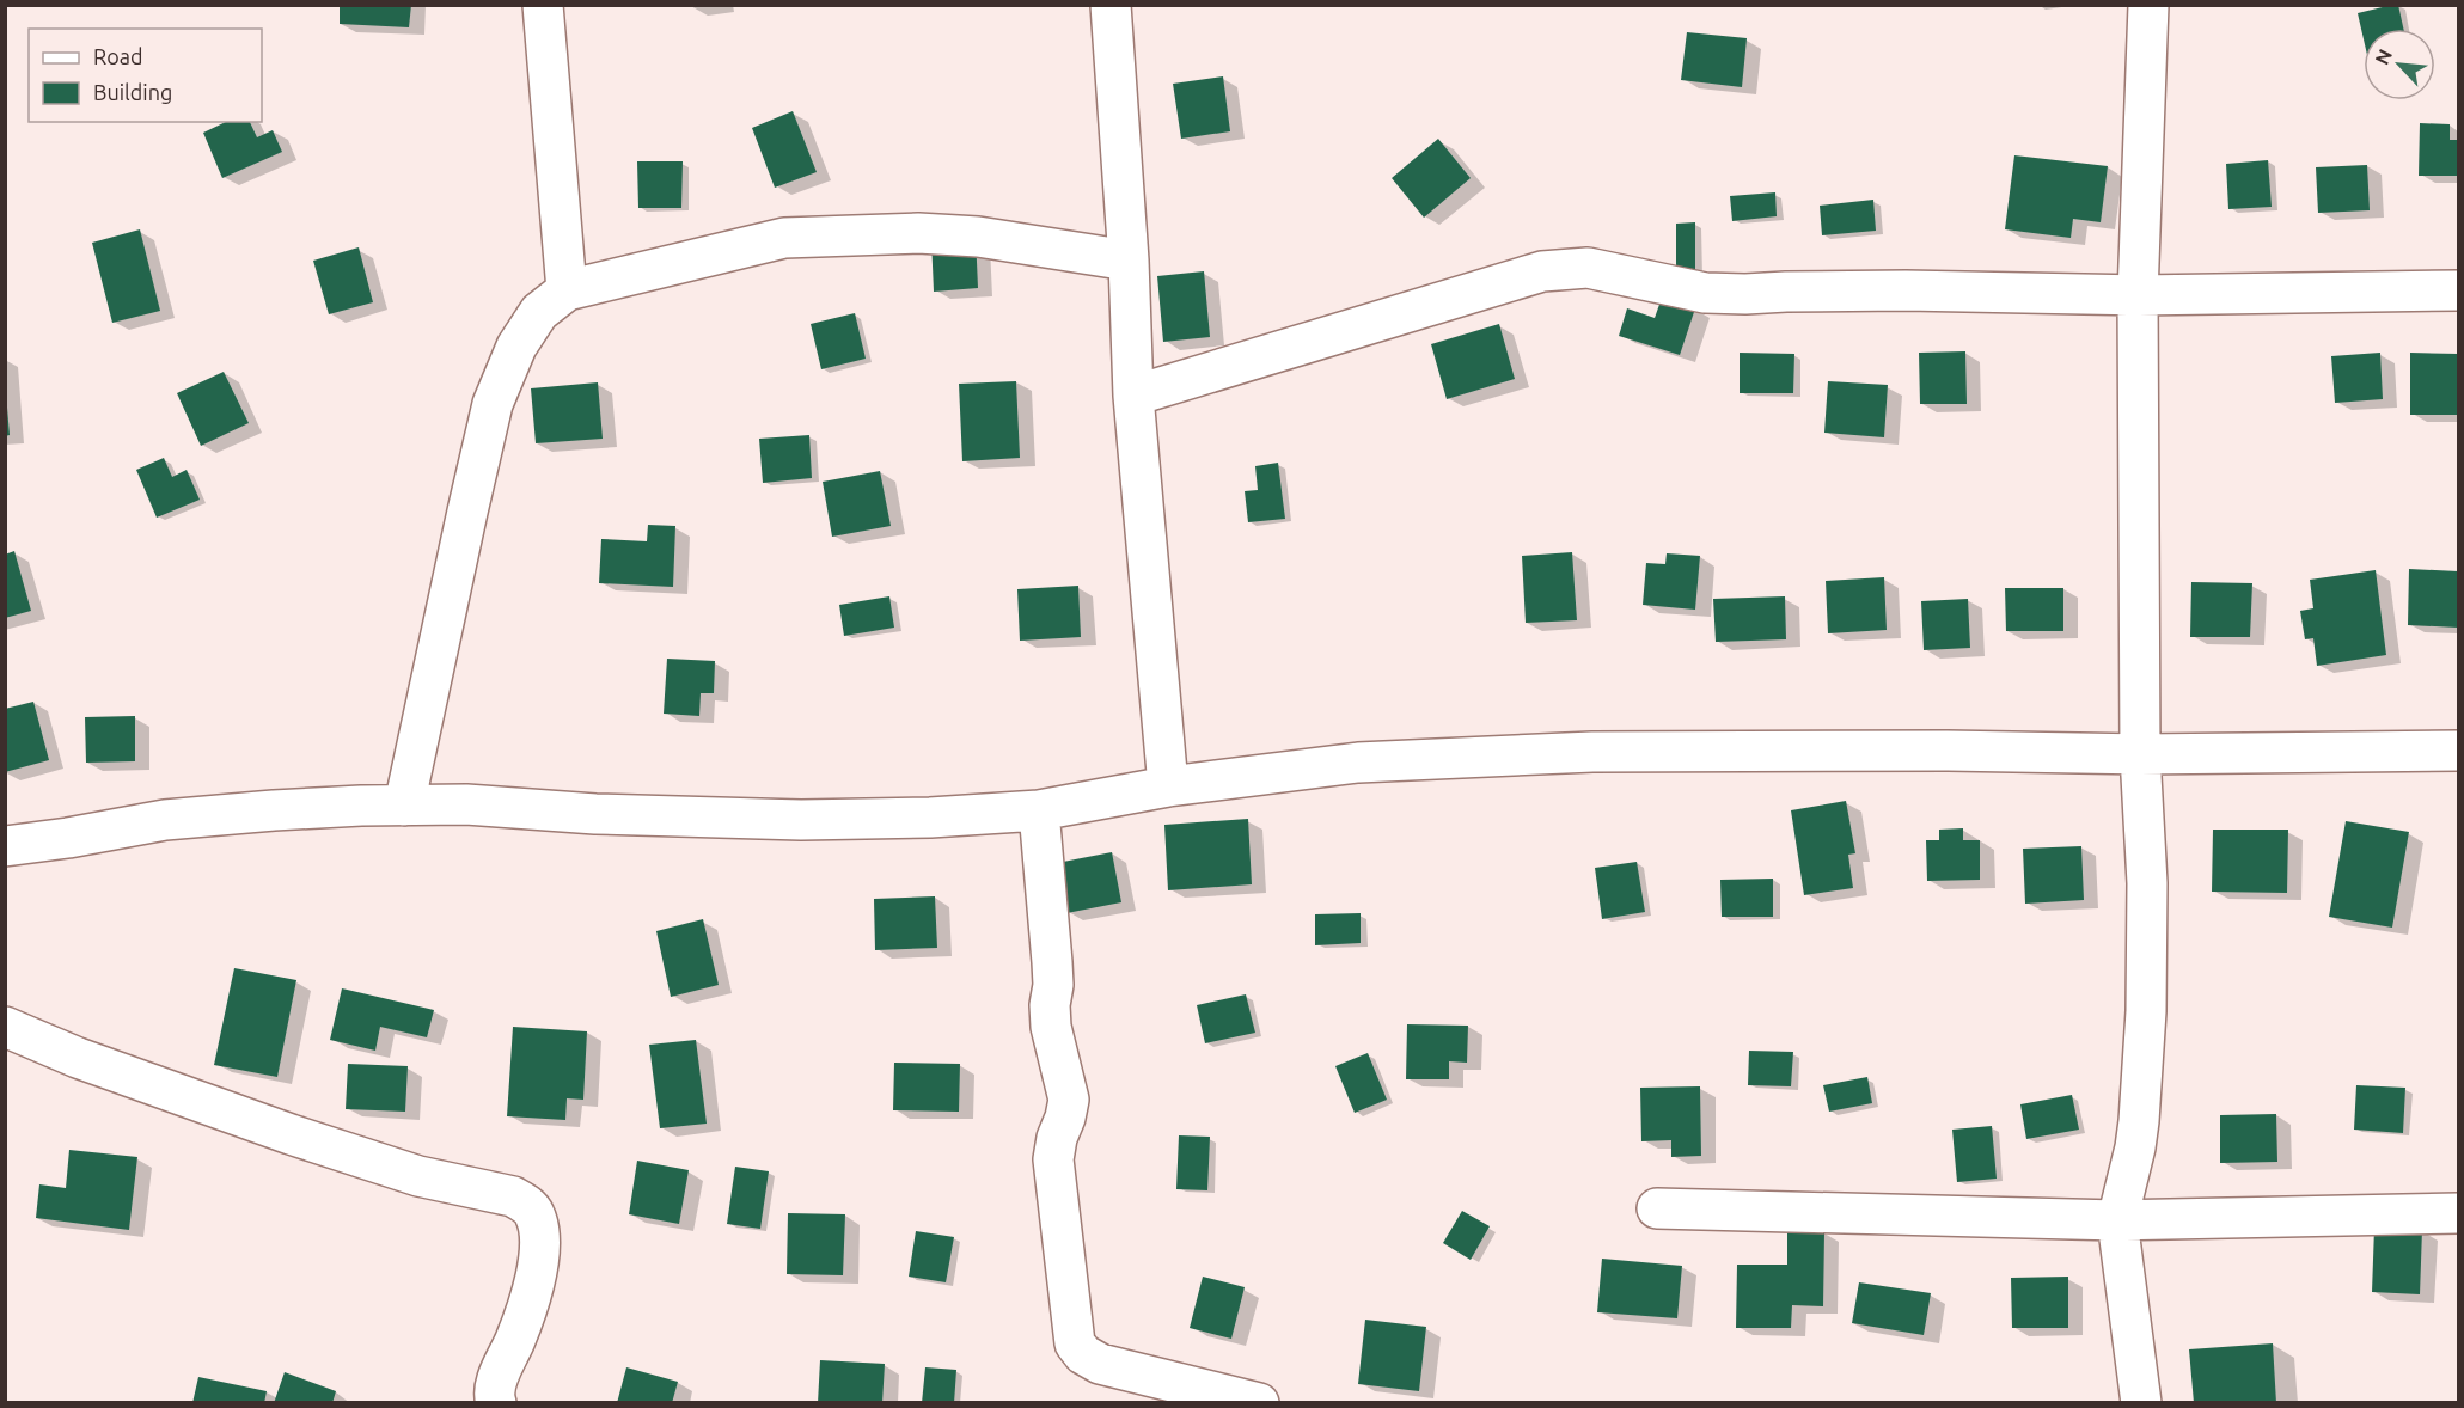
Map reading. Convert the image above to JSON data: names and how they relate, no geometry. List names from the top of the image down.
{
  "legend": ["Road", "Building"],
  "north": "top left"
}
